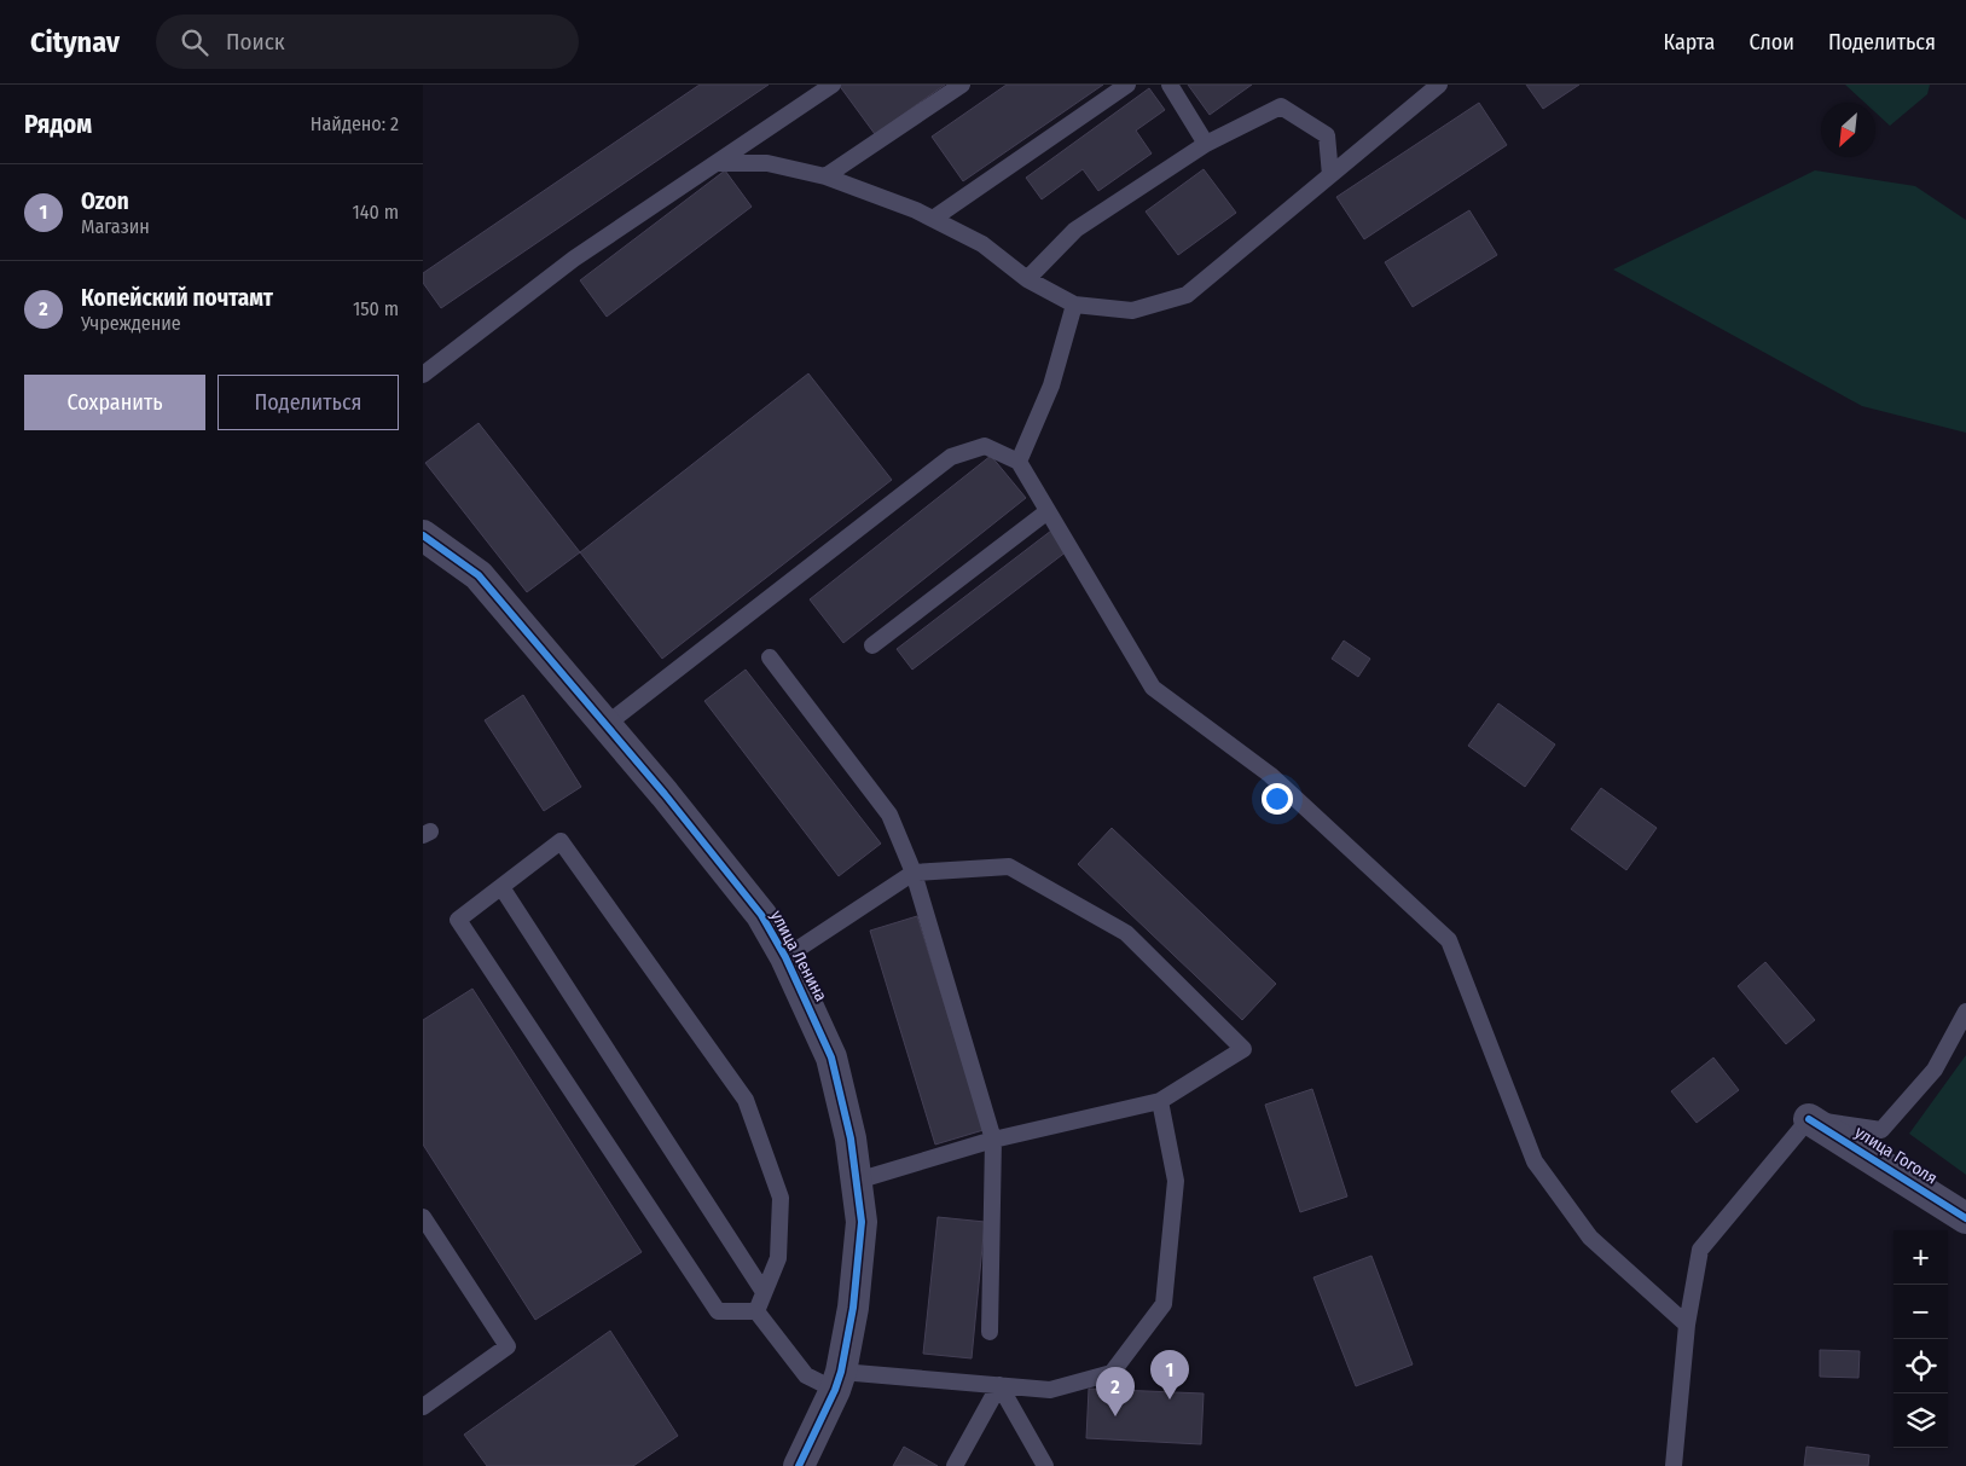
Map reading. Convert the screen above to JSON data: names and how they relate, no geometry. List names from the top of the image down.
{
  "streets": {
    "street": ["улица Ленина", "улица Гоголя"]
  },
  "north": "bottom left",
  "page": {
    "header": "Citynav",
    "search": "Поиск",
    "nav": ["Карта", "Слои", "Поделиться"],
    "heading": ["Рядом", "Найдено: 2"],
    "list": [
      {
        "mark": "1",
        "name": "Ozon",
        "note": "Магазин",
        "value": "140 m"
      },
      {
        "mark": "2",
        "name": "Копейский почтамт",
        "note": "Учреждение",
        "value": "150 m"
      }
    ],
    "buttons": ["Сохранить", "Поделиться"],
    "map_buttons": ["+", "−"],
    "pins": ["1", "2"]
  }
}
